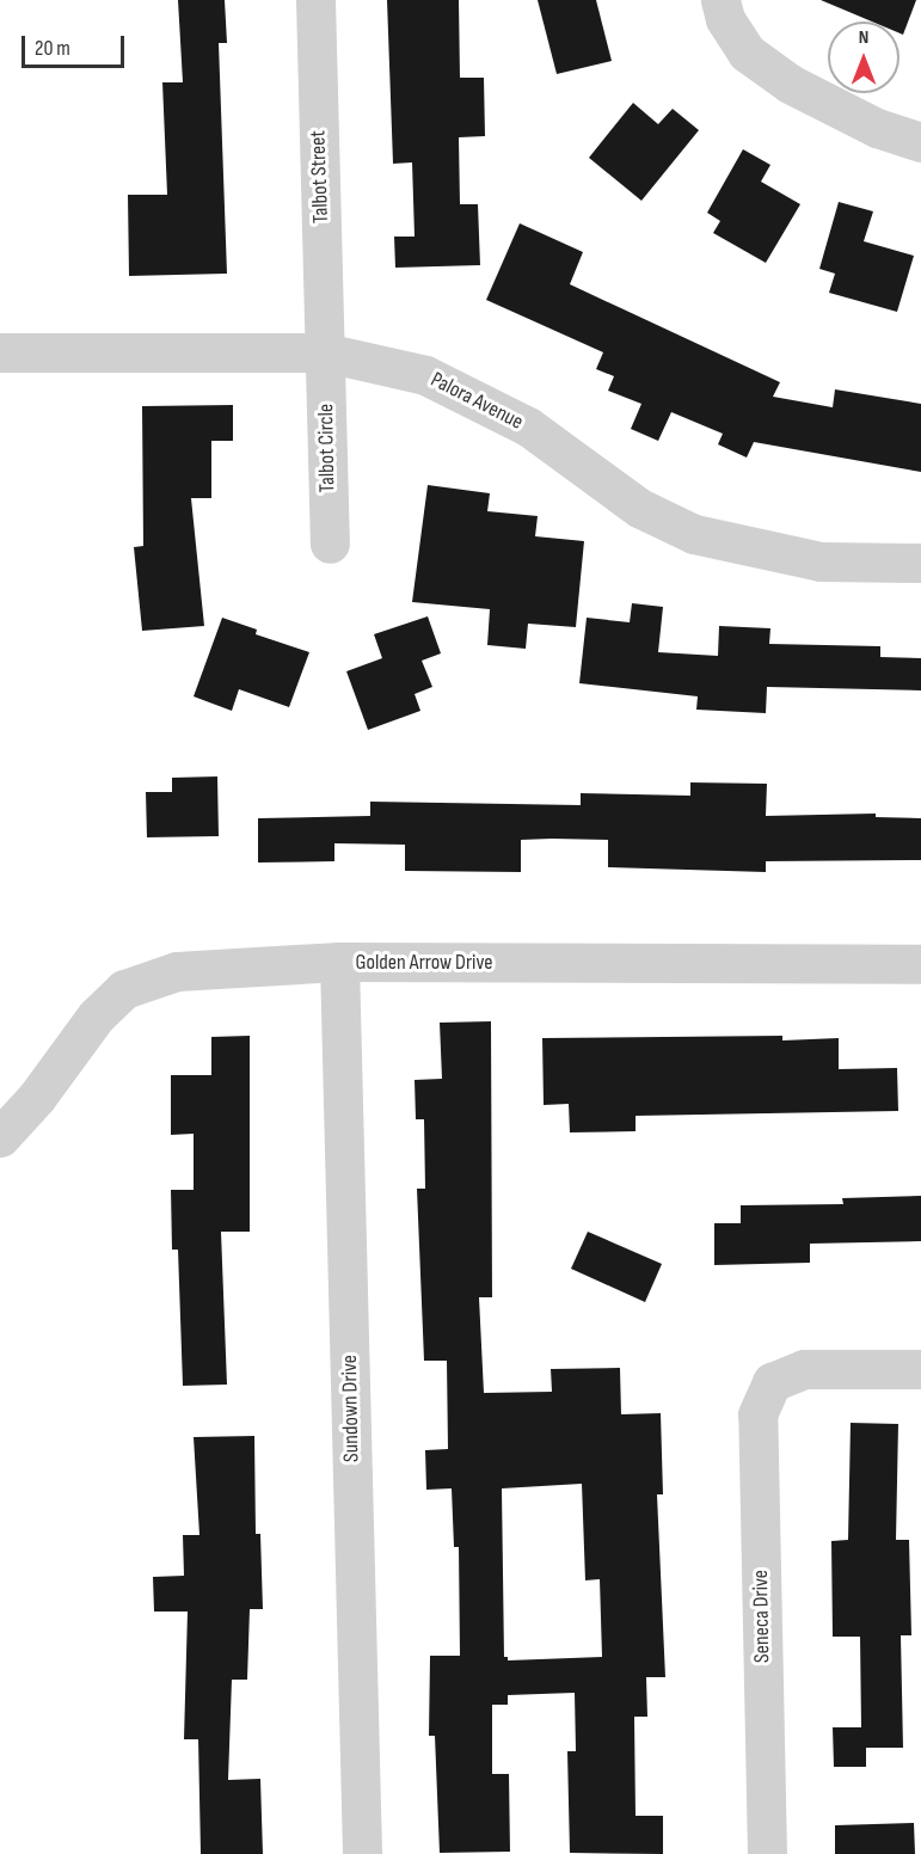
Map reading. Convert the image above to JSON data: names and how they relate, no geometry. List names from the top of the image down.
{
  "streets": {
    "street": [
      "Talbot Street",
      "Palora Avenue",
      "Talbot Circle",
      "Golden Arrow Drive",
      "Sundown Drive",
      "Seneca Drive"
    ]
  },
  "crossings": [
    ["Talbot Street", "Palora Avenue"],
    ["Talbot Street", "Talbot Circle"],
    ["Palora Avenue", "Talbot Circle"],
    ["Golden Arrow Drive", "Sundown Drive"]
  ],
  "scale_bar": "20 m",
  "north": "top"
}
